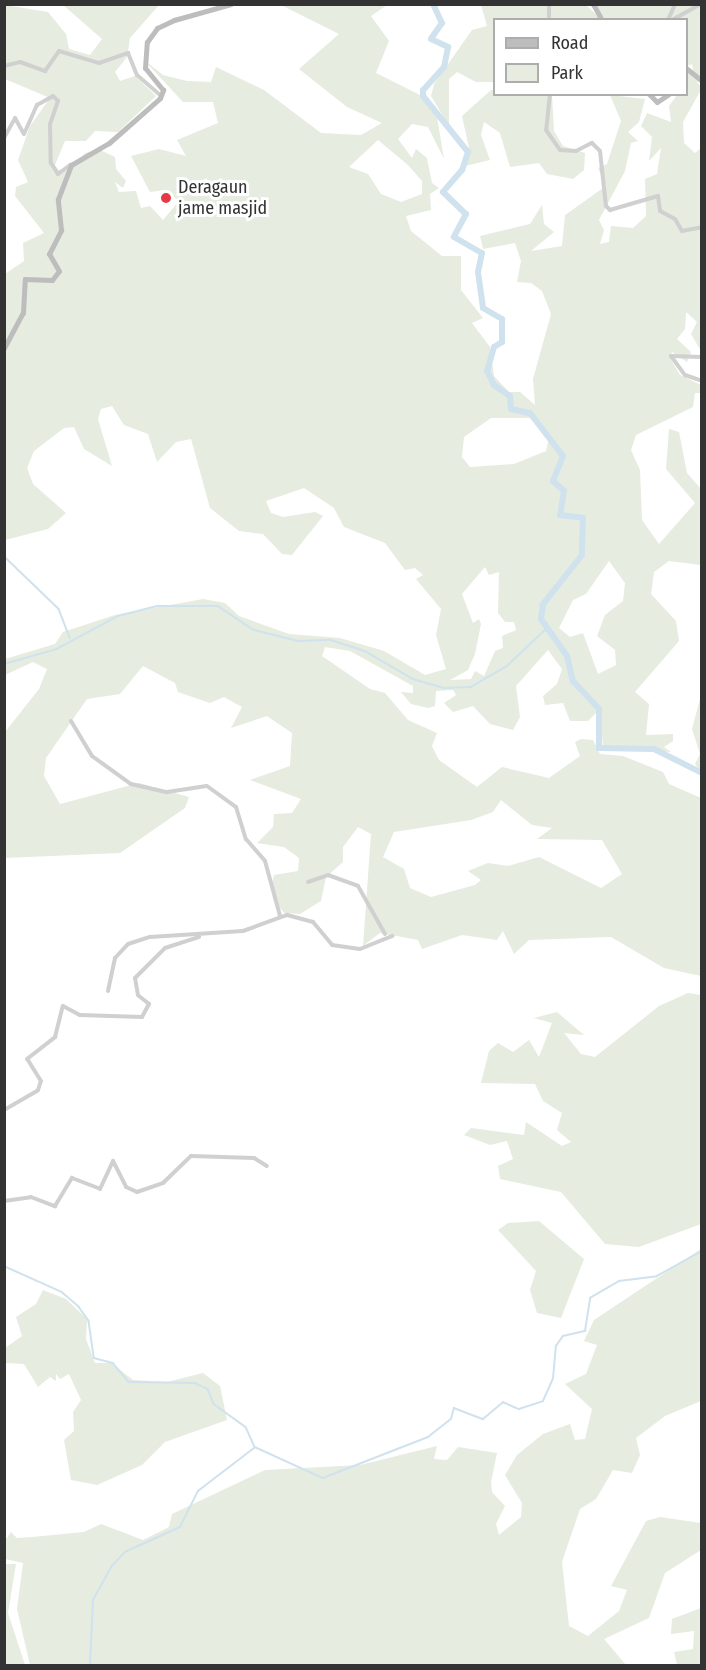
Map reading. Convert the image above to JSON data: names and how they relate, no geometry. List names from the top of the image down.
{
  "places": ["Deragaun jame masjid"],
  "legend": ["Road", "Park"]
}
